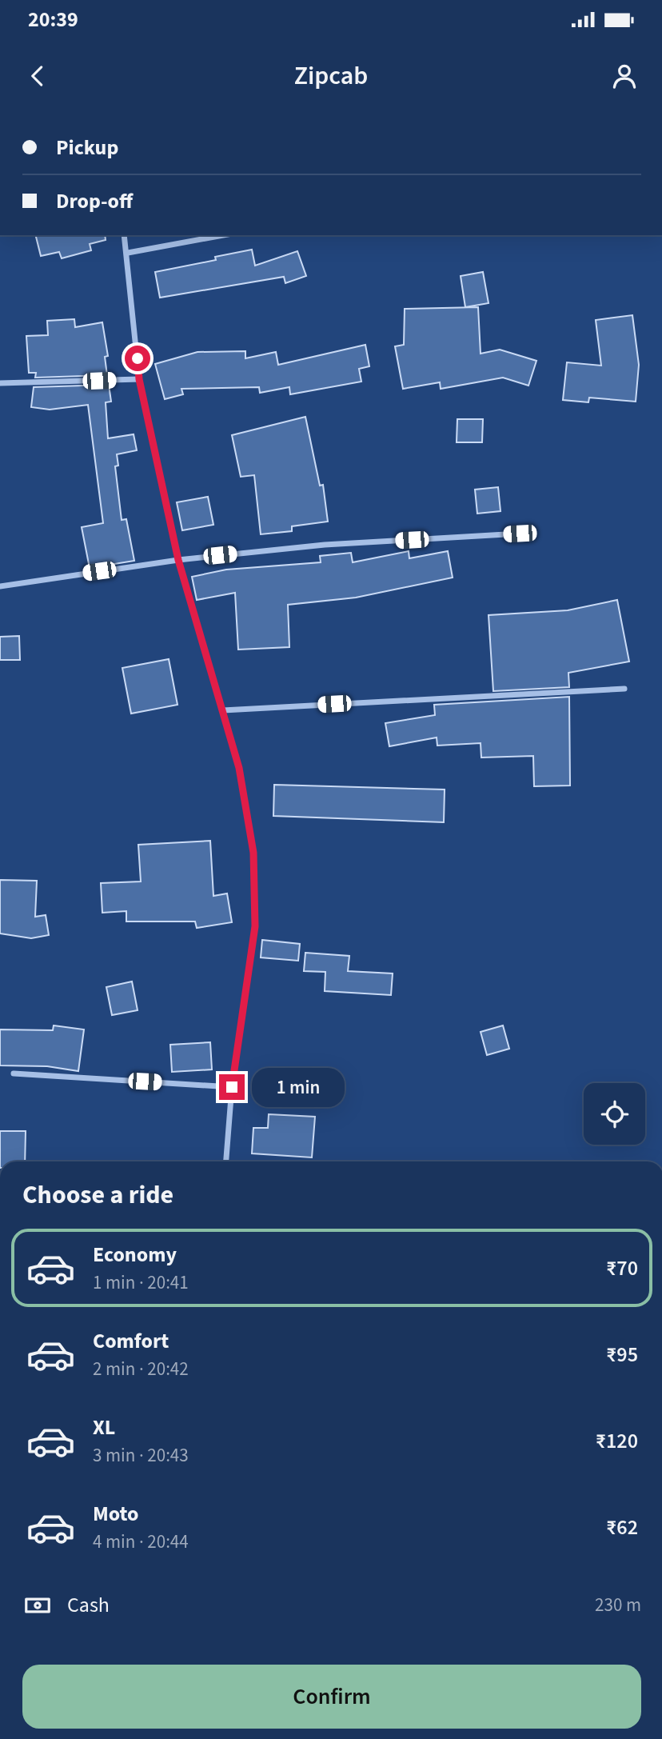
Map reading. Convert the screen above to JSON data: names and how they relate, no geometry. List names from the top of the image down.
{
  "page": {
    "status": "20:39",
    "header": "Zipcab",
    "banner": ["Pickup", "Drop-off"],
    "bubble": "1 min",
    "heading": "Choose a ride",
    "list": [
      {
        "name": "Economy",
        "note": "1 min · 20:41",
        "value": "₹70"
      },
      {
        "name": "Comfort",
        "note": "2 min · 20:42",
        "value": "₹95"
      },
      {
        "name": "XL",
        "note": "3 min · 20:43",
        "value": "₹120"
      },
      {
        "name": "Moto",
        "note": "4 min · 20:44",
        "value": "₹62"
      }
    ],
    "pay": ["Cash", "230 m"],
    "buttons": "Confirm"
  }
}
